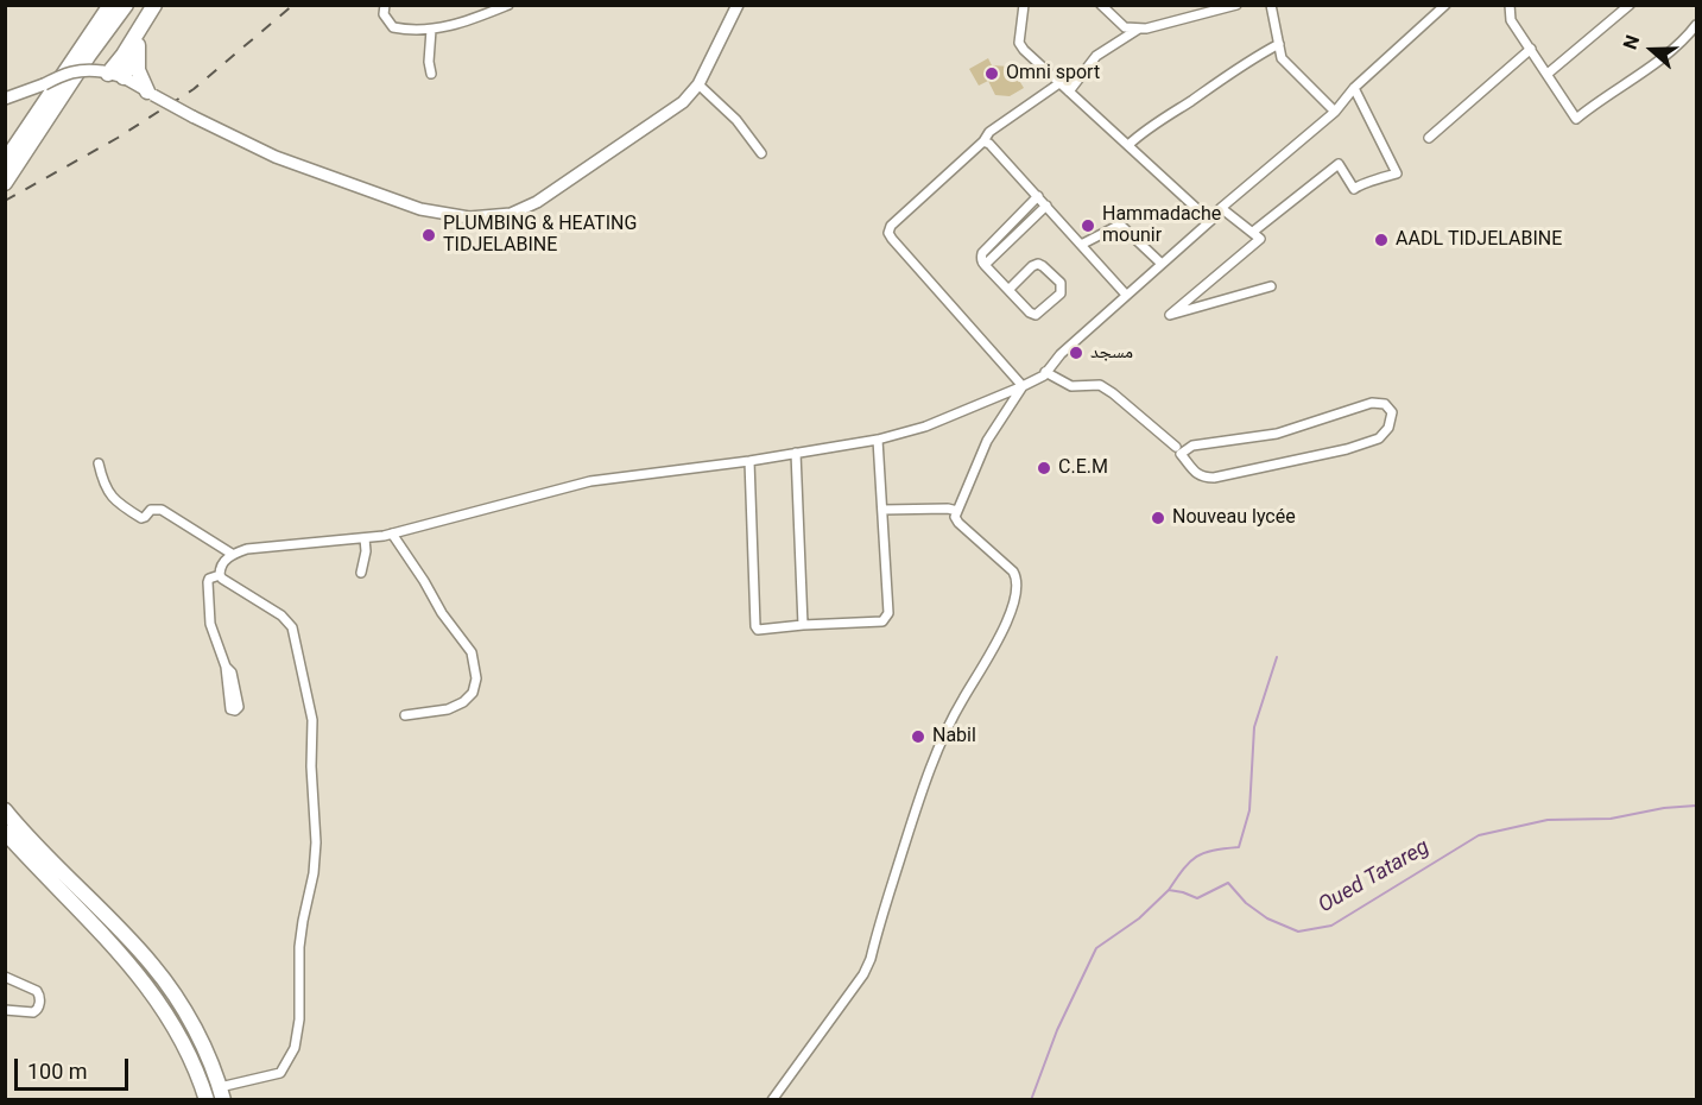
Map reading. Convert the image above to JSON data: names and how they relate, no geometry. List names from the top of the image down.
{
  "water": ["Oued Tatareg"],
  "places": [
    "Omni sport",
    "Hammadache mounir",
    "PLUMBING & HEATING TIDJELABINE",
    "AADL TIDJELABINE",
    "مسجد",
    "C.E.M",
    "Nouveau lycée",
    "Nabil"
  ],
  "scale_bar": "100 m",
  "north": "left"
}
